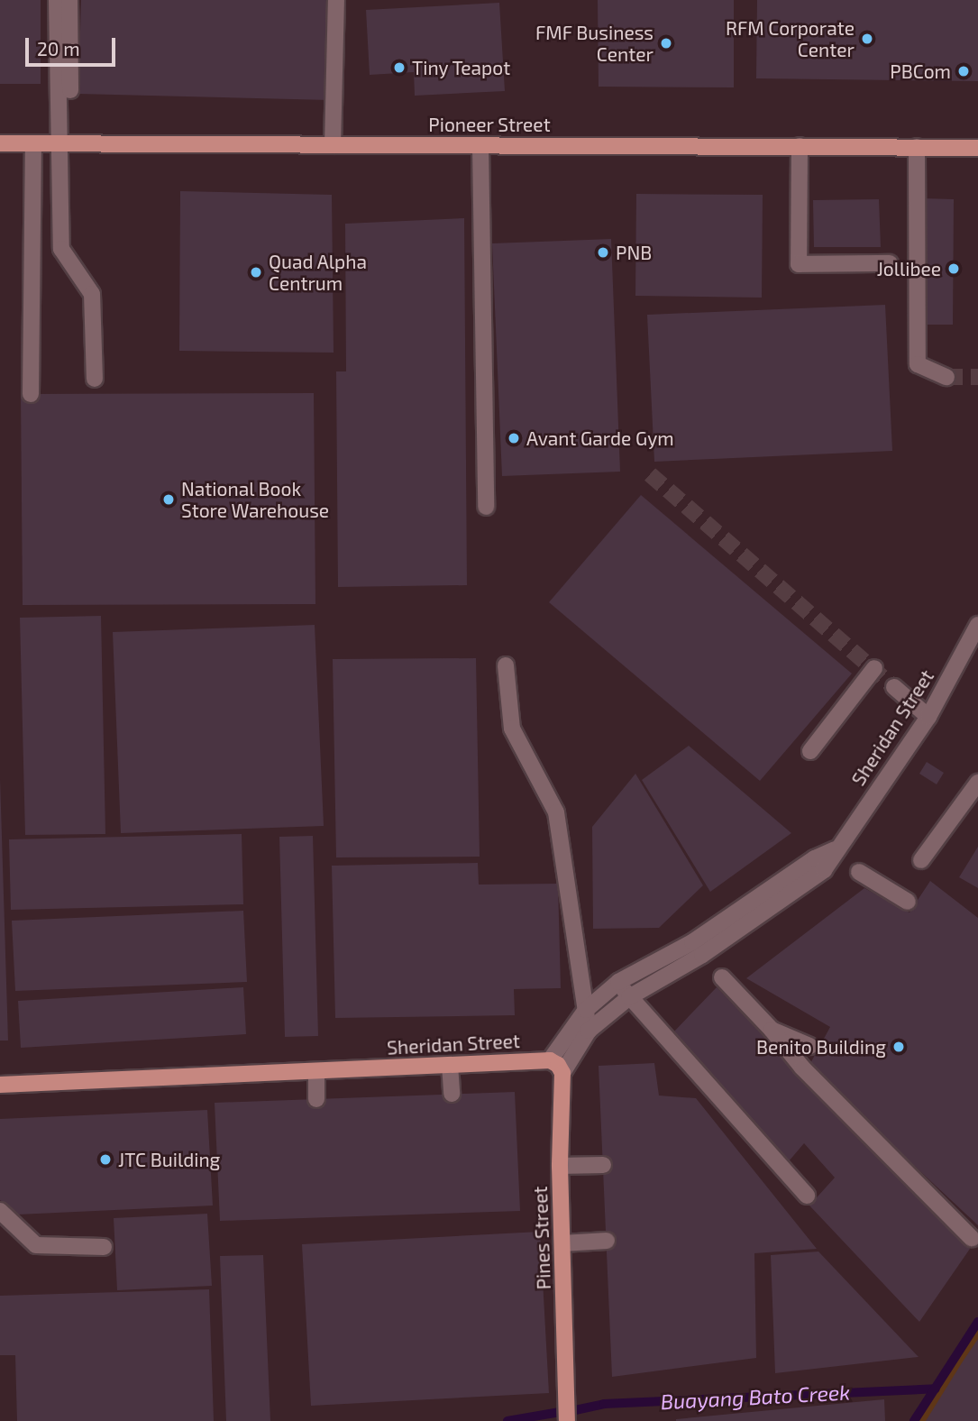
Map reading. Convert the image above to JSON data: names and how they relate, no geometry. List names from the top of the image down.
{
  "streets": {
    "main road": ["Pioneer Street", "Sheridan Street", "Pines Street"]
  },
  "crossings": [
    ["Sheridan Street", "Pines Street"]
  ],
  "water": ["Buayang Bato Creek"],
  "places": [
    "RFM Corporate Center",
    "FMF Business Center",
    "Tiny Teapot",
    "PBCom",
    "PNB",
    "Jollibee",
    "Quad Alpha Centrum",
    "Avant Garde Gym",
    "National Book Store Warehouse",
    "Benito Building",
    "JTC Building"
  ],
  "scale_bar": "20 m"
}
